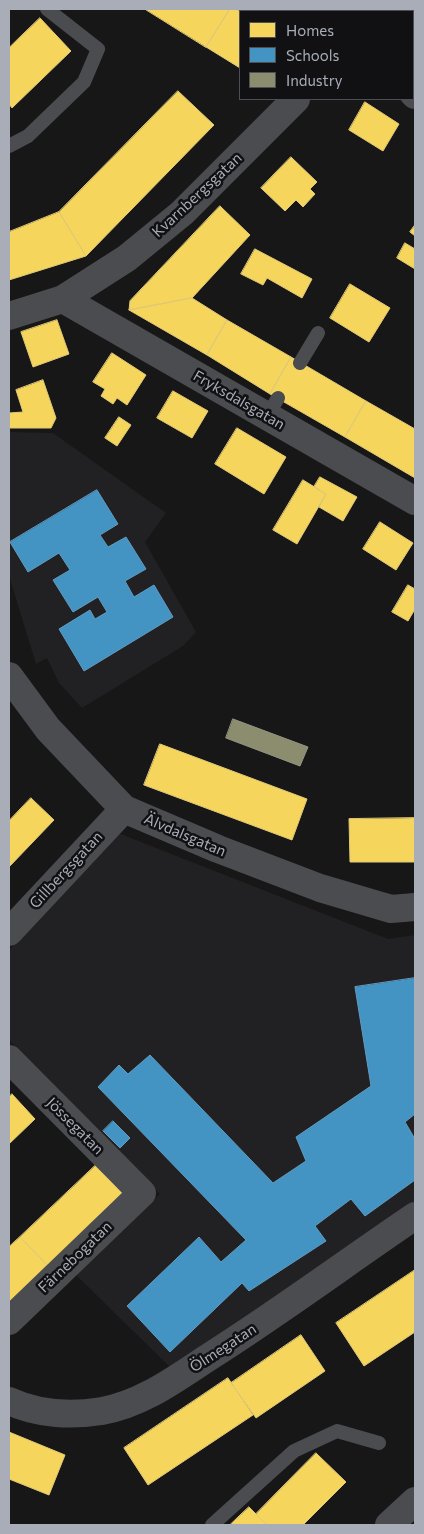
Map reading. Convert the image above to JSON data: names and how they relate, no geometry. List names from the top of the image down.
{
  "streets": {
    "street": [
      "Kvarnbergsgatan",
      "Fryksdalsgatan",
      "Älvdalsgatan",
      "Gillbergsgatan",
      "Jössegatan",
      "Färnebogatan",
      "Ölmegatan"
    ]
  },
  "crossings": [
    ["Kvarnbergsgatan", "Fryksdalsgatan"],
    ["Älvdalsgatan", "Gillbergsgatan"],
    ["Jössegatan", "Färnebogatan"]
  ],
  "legend": ["Homes", "Schools", "Industry"]
}
